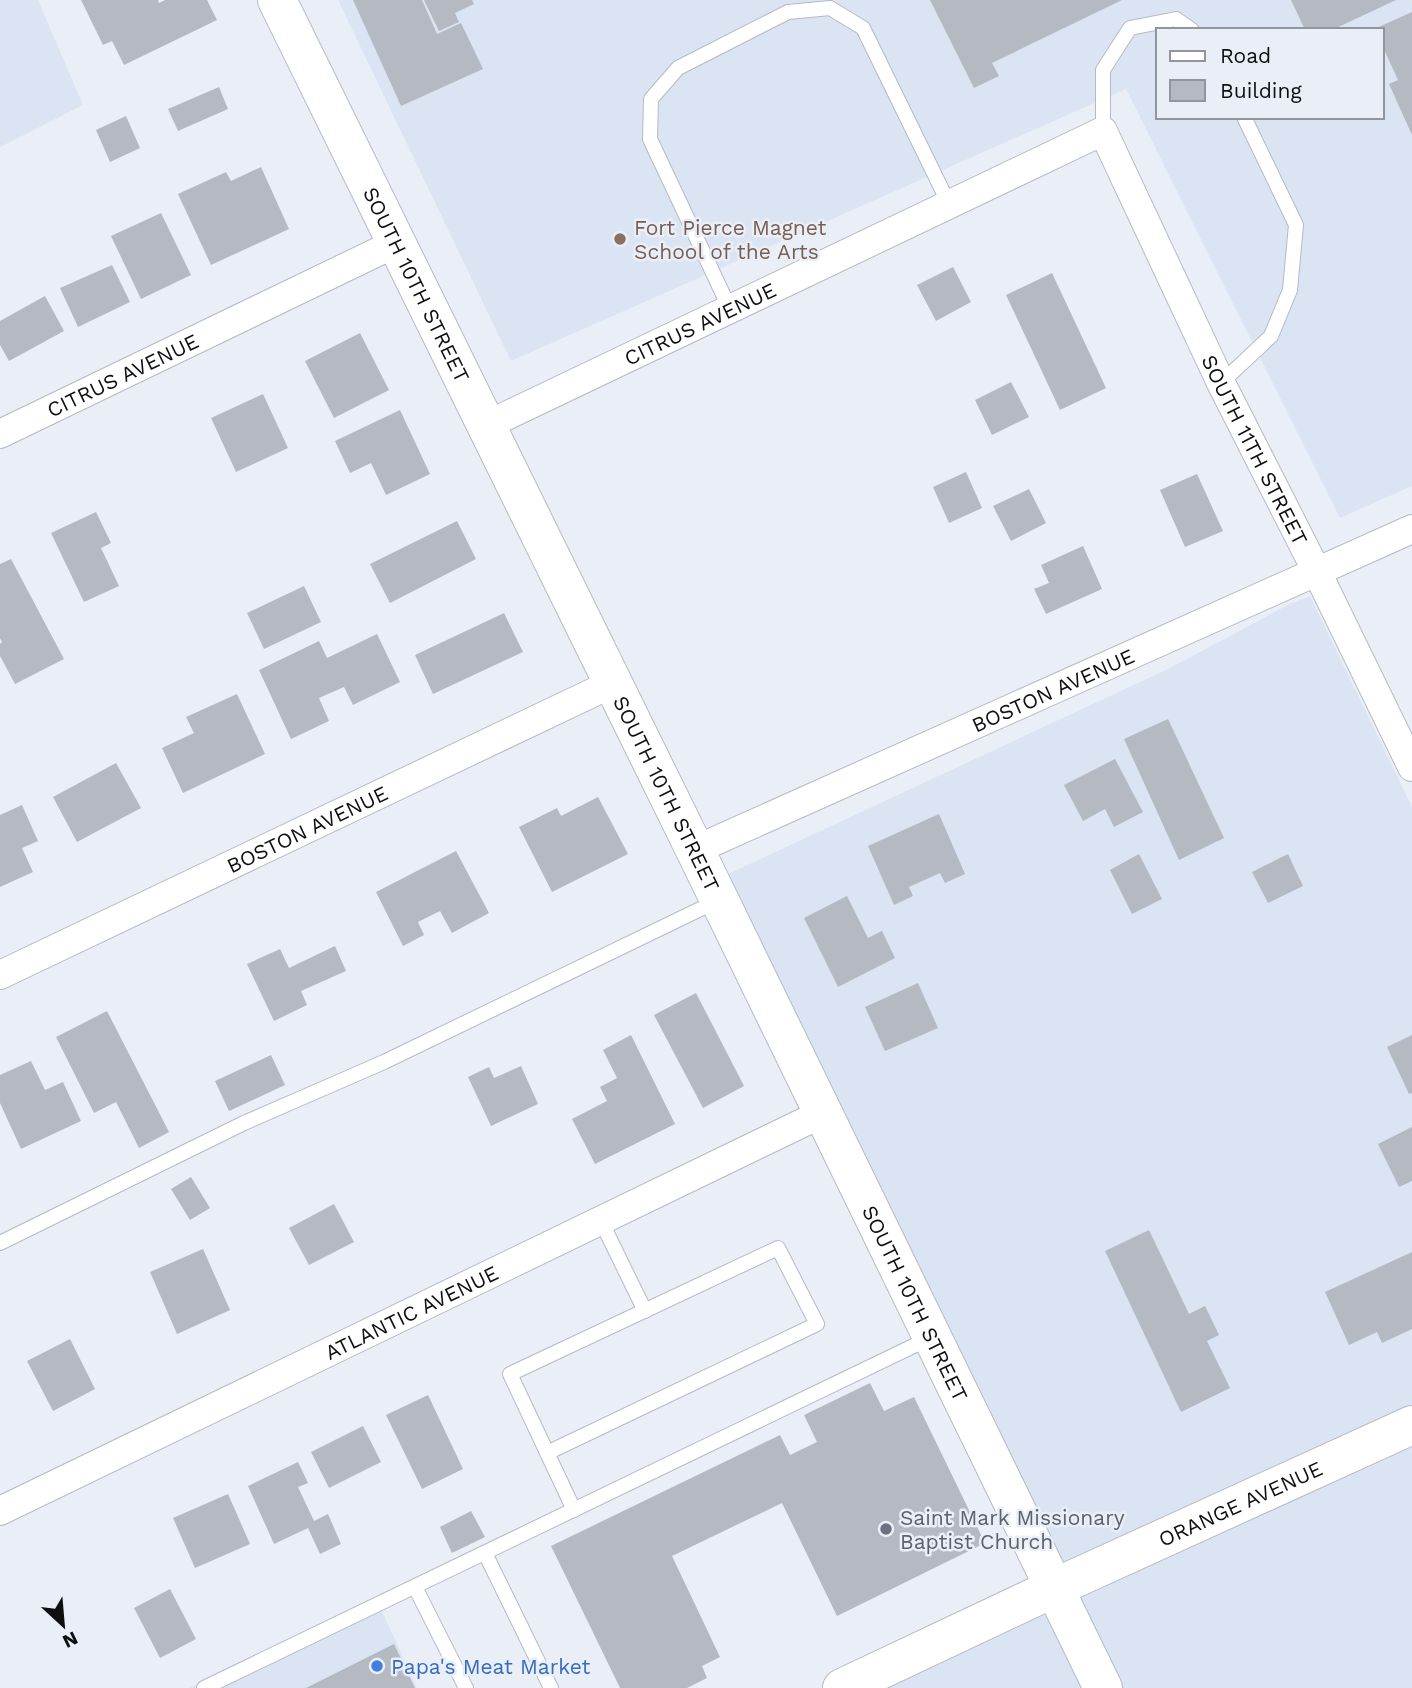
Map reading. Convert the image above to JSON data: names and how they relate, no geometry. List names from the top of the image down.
{
  "streets": {
    "street": [
      "SOUTH 10TH STREET",
      "CITRUS AVENUE",
      "SOUTH 11TH STREET",
      "BOSTON AVENUE",
      "ATLANTIC AVENUE",
      "ORANGE AVENUE"
    ]
  },
  "crossings": [
    ["SOUTH 10TH STREET", "CITRUS AVENUE"],
    ["SOUTH 10TH STREET", "BOSTON AVENUE"],
    ["SOUTH 10TH STREET", "ATLANTIC AVENUE"],
    ["SOUTH 10TH STREET", "ORANGE AVENUE"],
    ["CITRUS AVENUE", "SOUTH 11TH STREET"],
    ["SOUTH 11TH STREET", "BOSTON AVENUE"]
  ],
  "places": ["Fort Pierce Magnet School of the Arts", "Saint Mark Missionary Baptist Church", "Papa's Meat Market"],
  "legend": ["Road", "Building"],
  "north": "bottom right"
}
